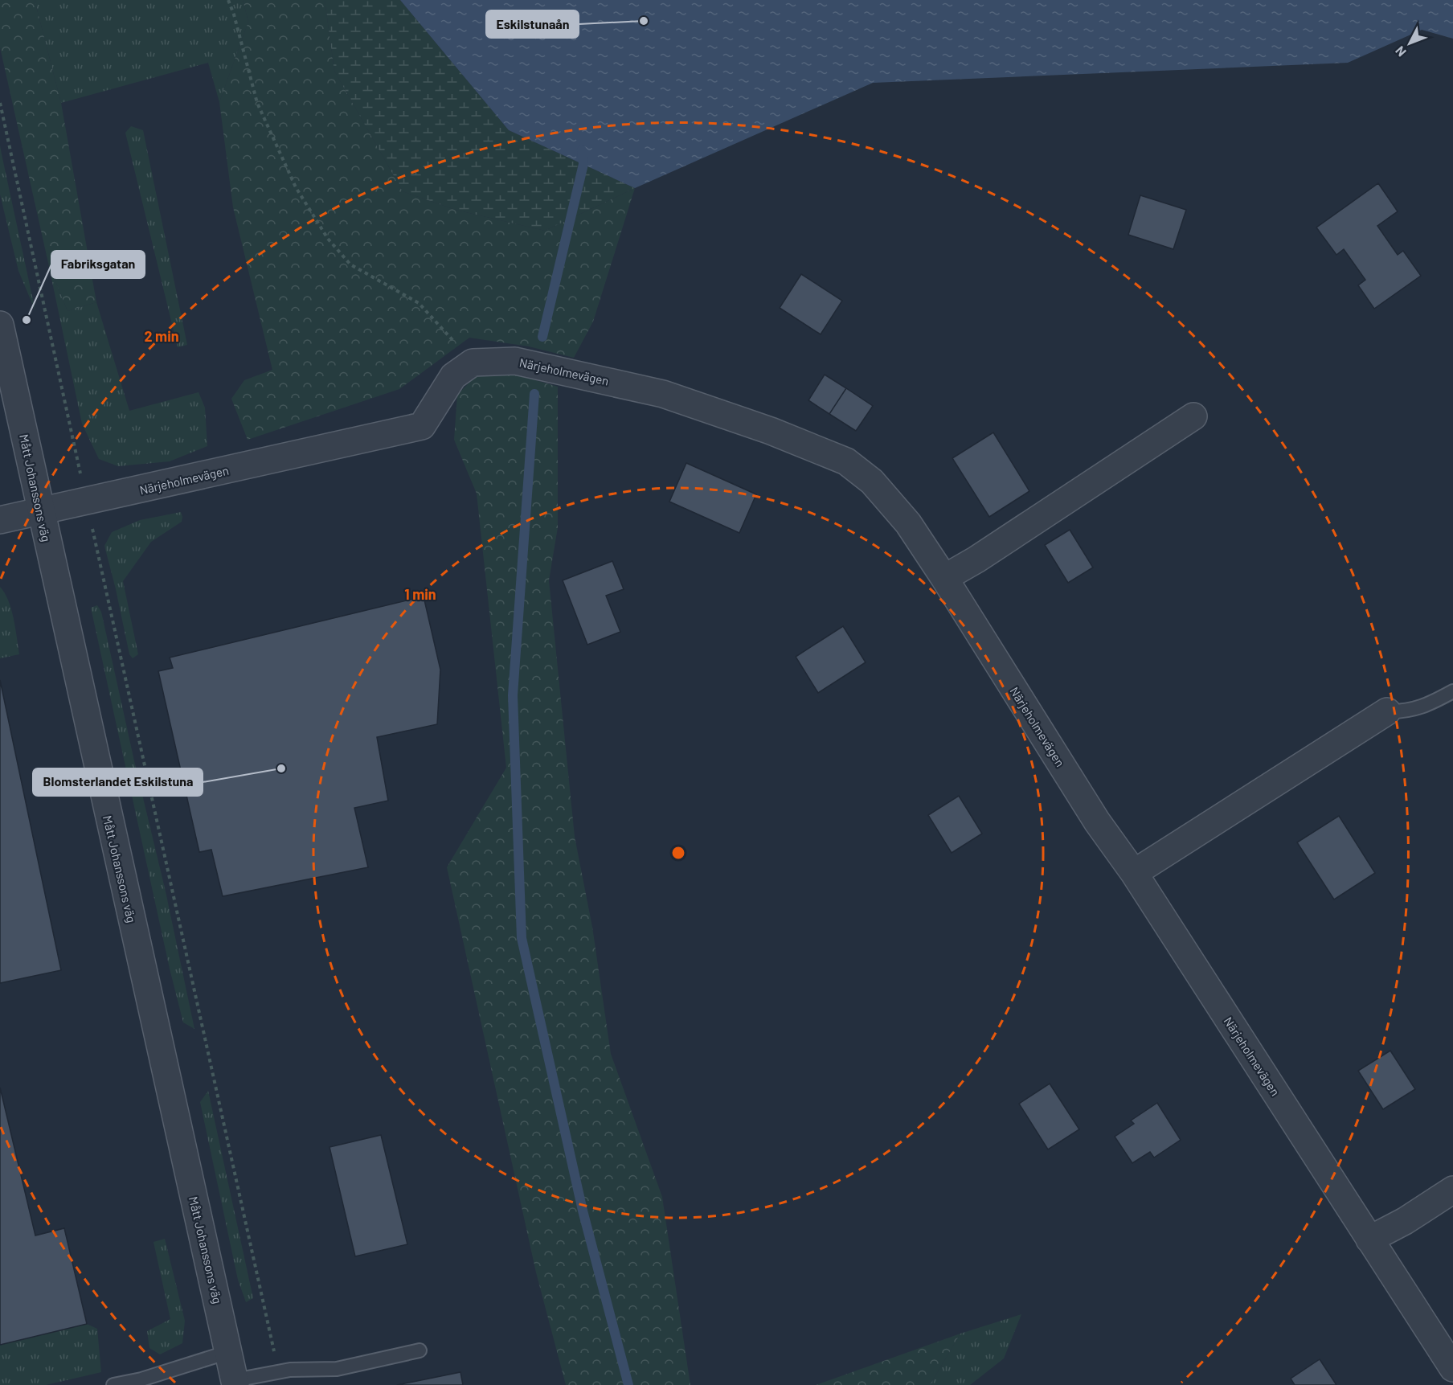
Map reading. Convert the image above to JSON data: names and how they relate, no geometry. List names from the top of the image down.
{
  "streets": {
    "street": ["Närjeholmevägen", "Mått Johanssons väg"]
  },
  "crossings": [
    ["Närjeholmevägen", "Mått Johanssons väg"]
  ],
  "places": ["Eskilstunaån", "Fabriksgatan", "Blomsterlandet Eskilstuna"],
  "north": "bottom left",
  "rings": ["2 min", "1 min"]
}
